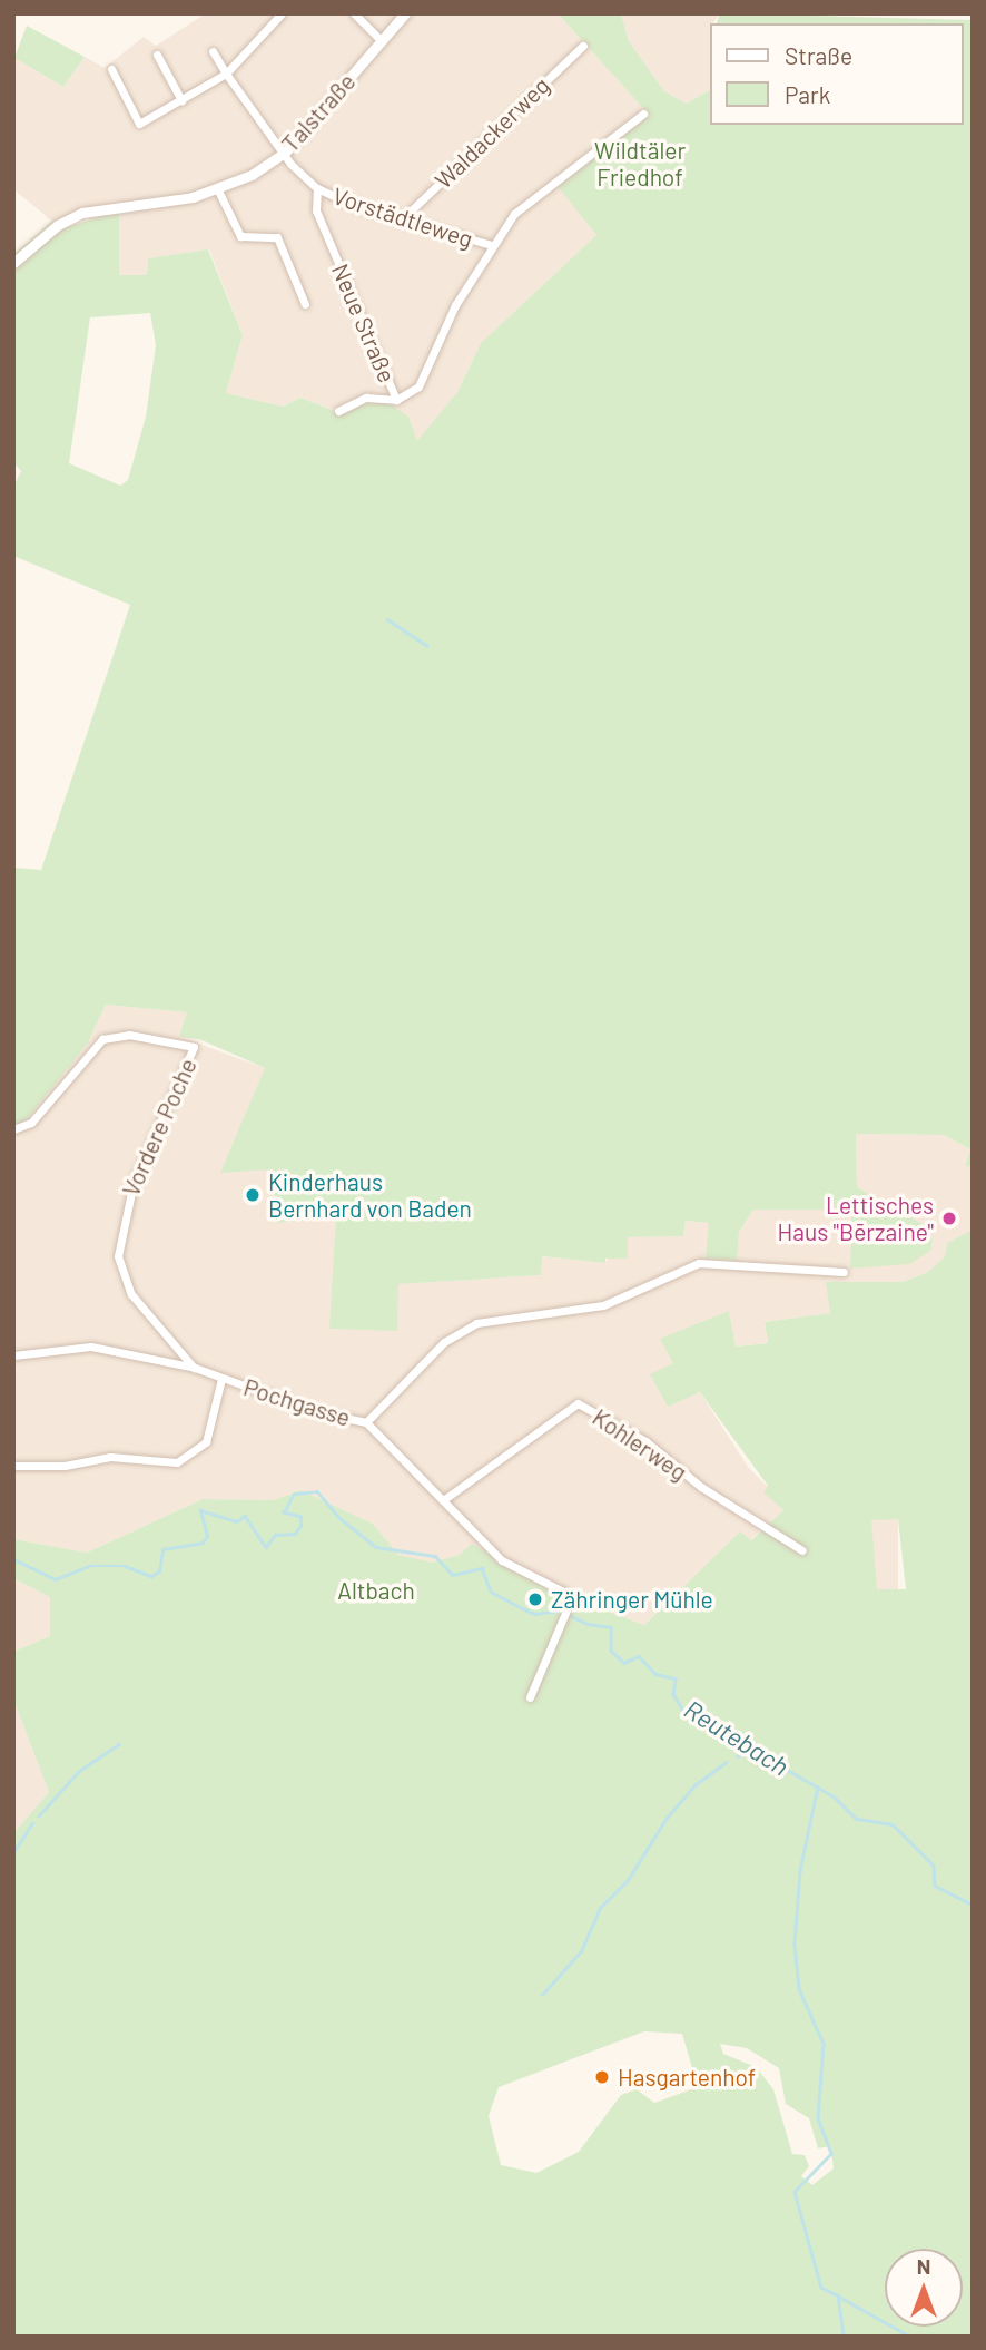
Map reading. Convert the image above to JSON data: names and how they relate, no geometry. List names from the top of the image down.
{
  "streets": {
    "street": [
      "Talstraße",
      "Waldackerweg",
      "Vorstädtleweg",
      "Neue Straße",
      "Vordere Poche",
      "Pochgasse",
      "Kohlerweg"
    ]
  },
  "crossings": [
    ["Talstraße", "Vorstädtleweg"],
    ["Waldackerweg", "Vorstädtleweg"],
    ["Vorstädtleweg", "Neue Straße"],
    ["Vordere Poche", "Pochgasse"],
    ["Pochgasse", "Kohlerweg"]
  ],
  "water": ["Reutebach"],
  "parks": ["Wildtäler Friedhof", "Altbach"],
  "places": [
    "Kinderhaus Bernhard von Baden",
    "Lettisches Haus \"Bērzaine\"",
    "Zähringer Mühle",
    "Hasgartenhof"
  ],
  "legend": ["Straße", "Park"],
  "north": "top"
}
